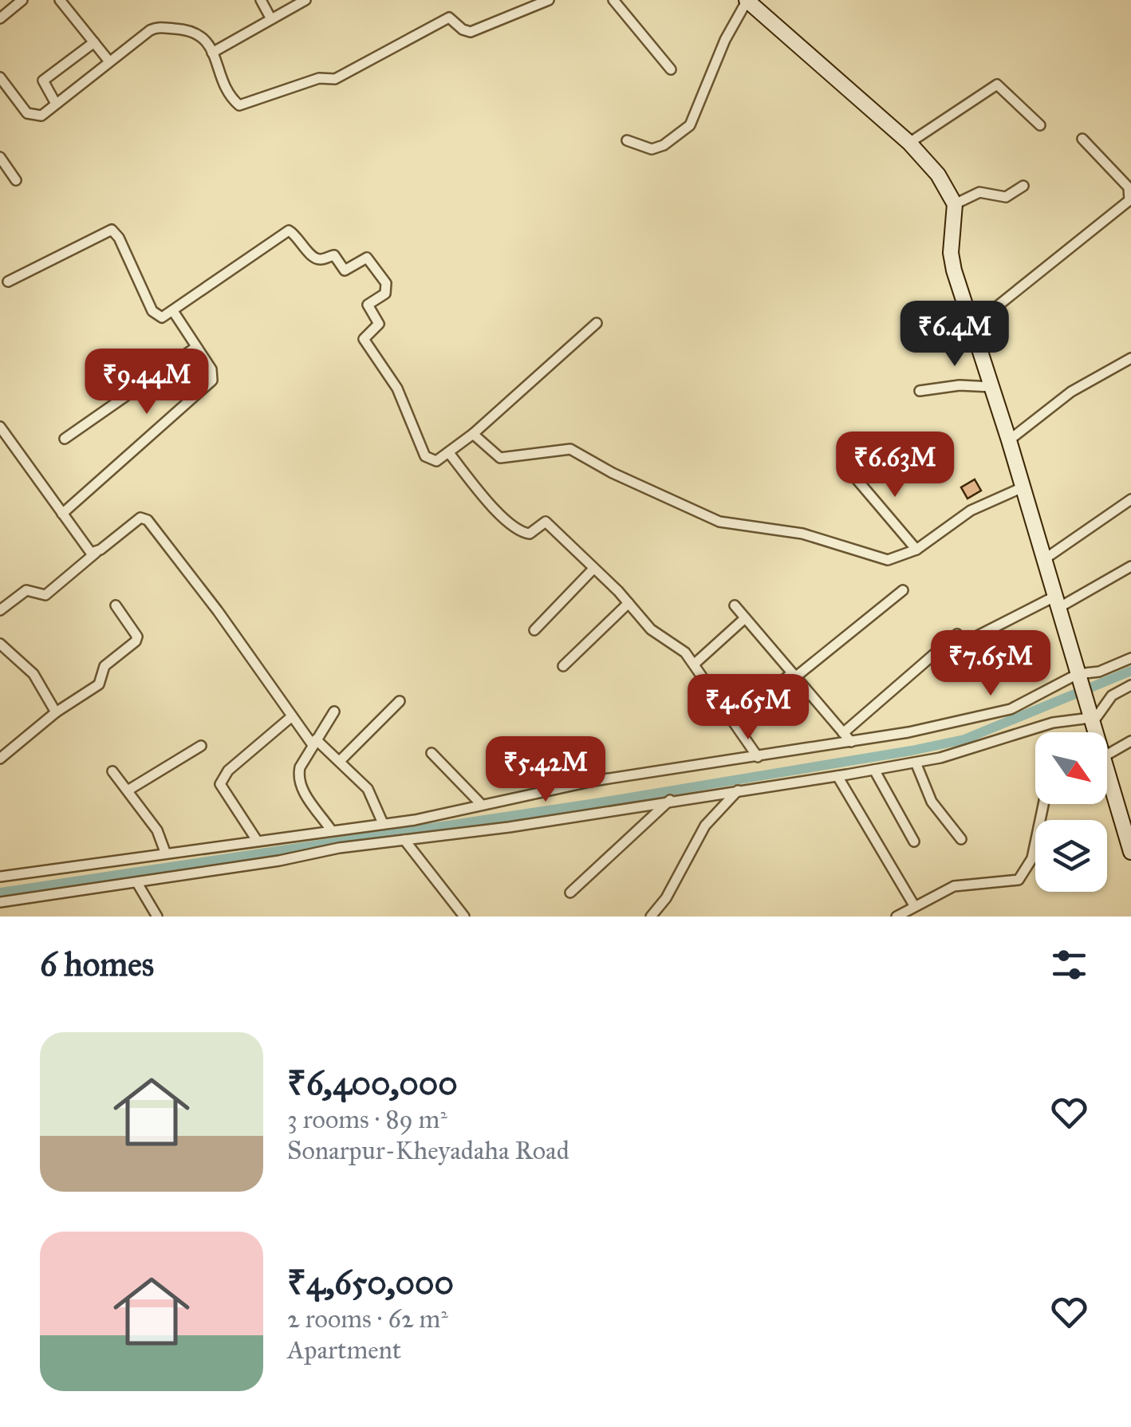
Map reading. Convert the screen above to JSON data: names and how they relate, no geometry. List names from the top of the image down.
{
  "north": "bottom right",
  "page": {
    "price": [
      "₹6.4M",
      "₹9.44M",
      "₹6.63M",
      "₹7.65M",
      "₹4.65M",
      "₹5.42M"
    ],
    "heading": "6 homes",
    "list": [
      {
        "name": "₹6,400,000",
        "note": "3 rooms · 89 m² · Sonarpur-Kheyadaha Road"
      },
      {
        "name": "₹4,650,000",
        "note": "2 rooms · 62 m² · Apartment"
      }
    ]
  }
}
